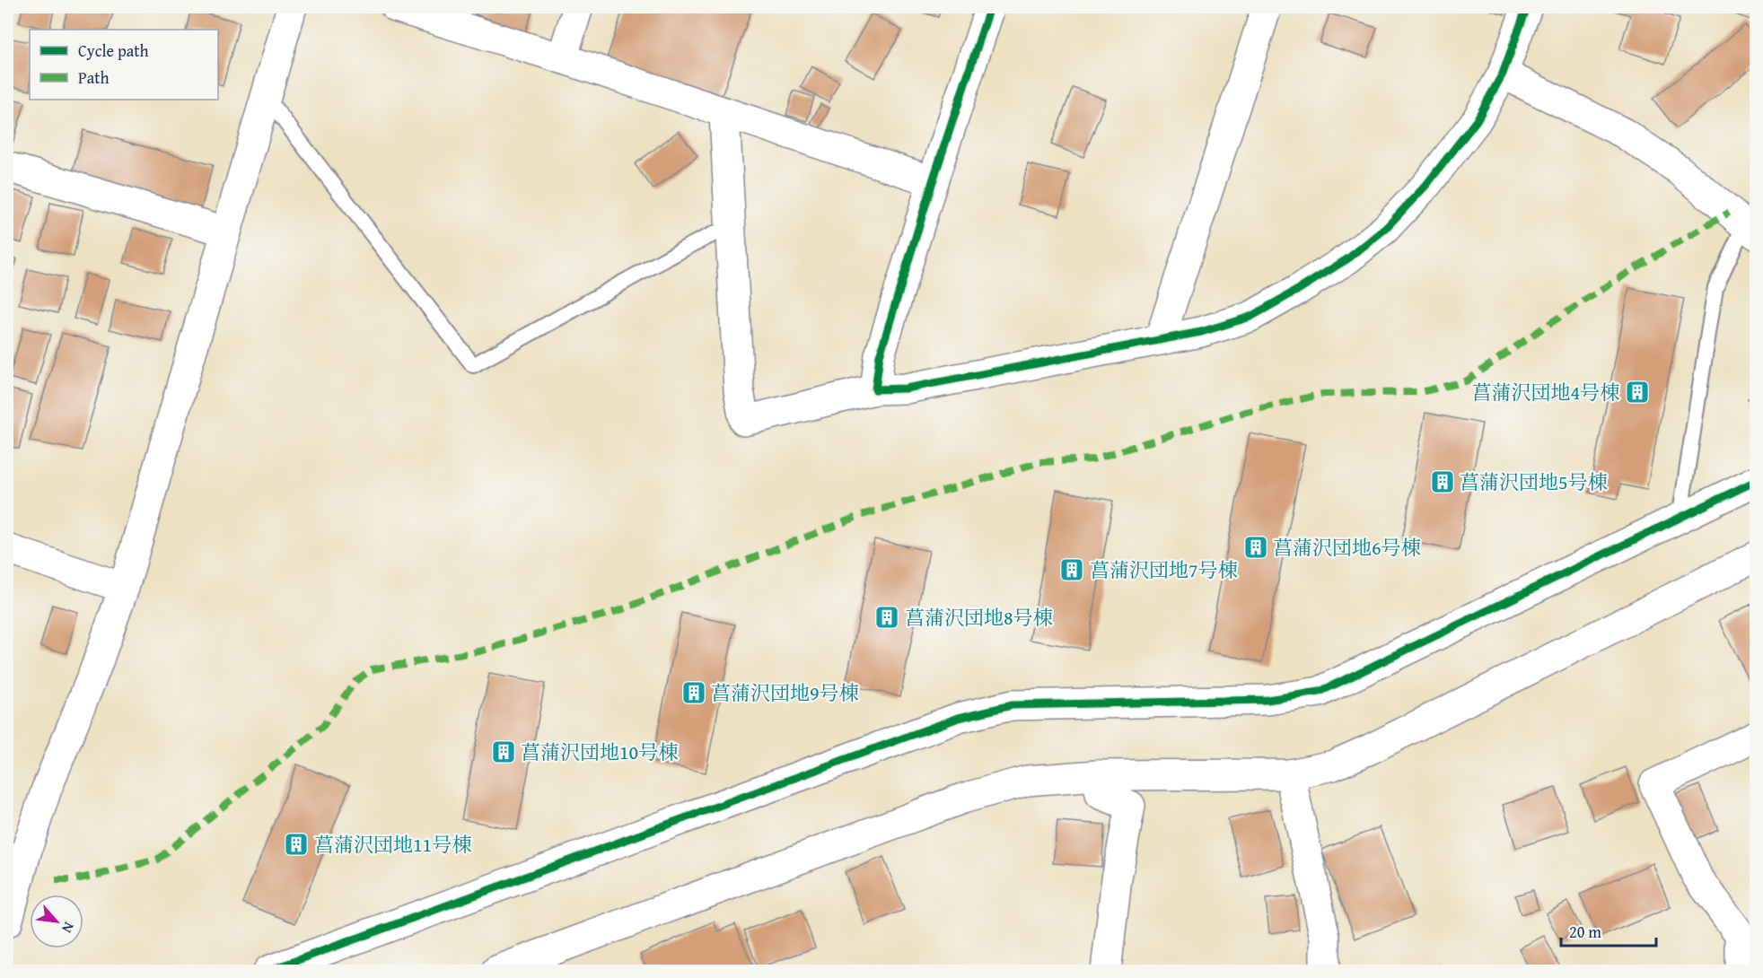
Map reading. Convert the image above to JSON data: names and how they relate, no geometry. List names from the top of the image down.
{
  "places": {
    "building": [
      "菖蒲沢団地4号棟",
      "菖蒲沢団地5号棟",
      "菖蒲沢団地6号棟",
      "菖蒲沢団地7号棟",
      "菖蒲沢団地8号棟",
      "菖蒲沢団地9号棟",
      "菖蒲沢団地10号棟",
      "菖蒲沢団地11号棟"
    ]
  },
  "legend": ["Cycle path", "Path"],
  "scale_bar": "20 m",
  "north": "bottom right"
}
